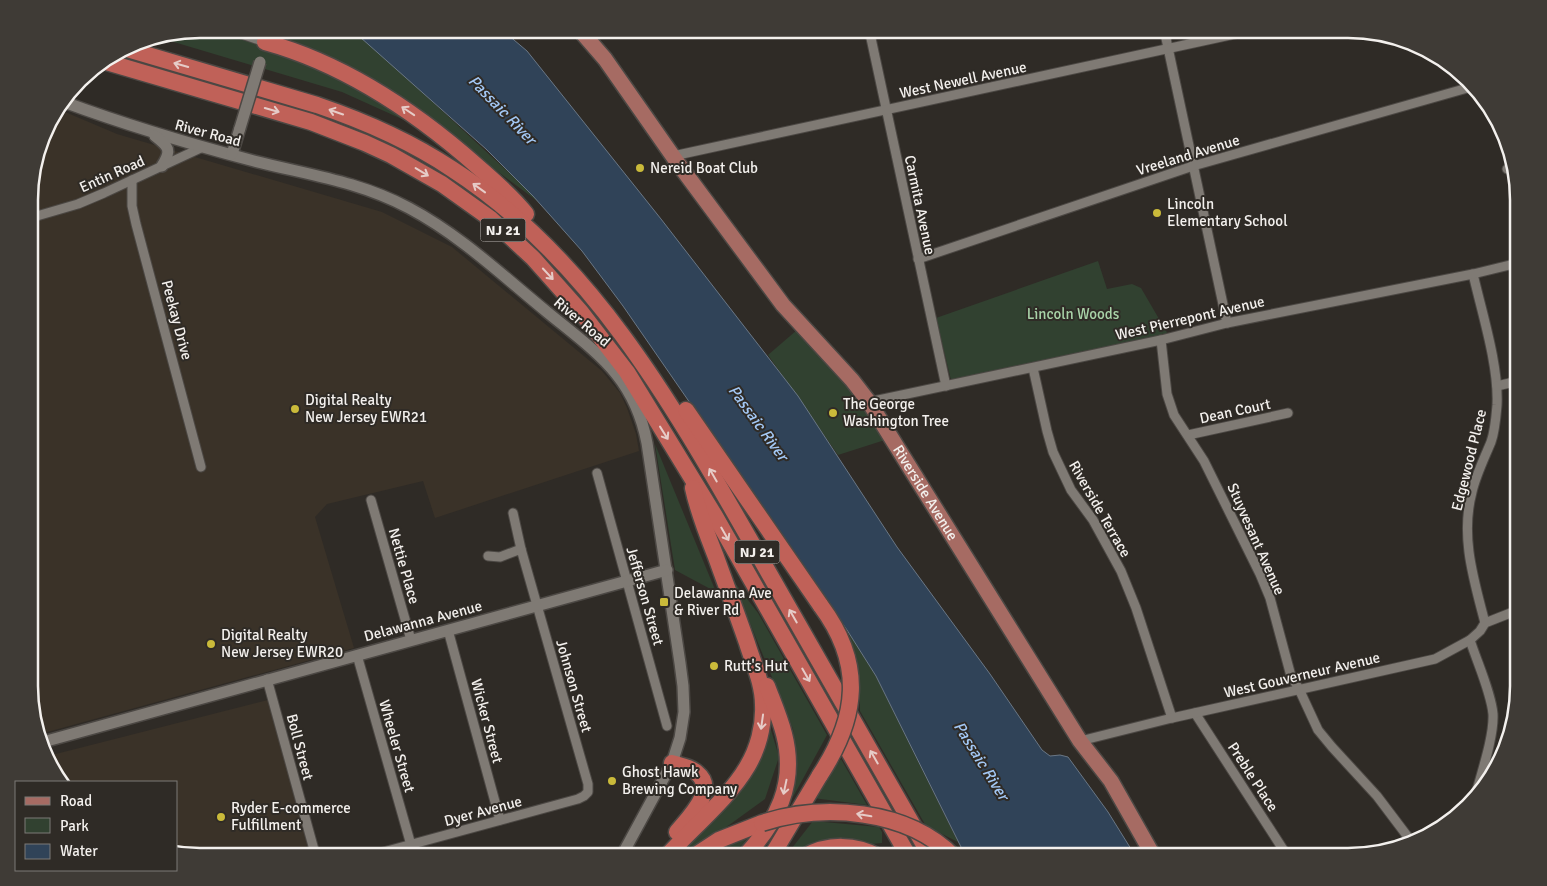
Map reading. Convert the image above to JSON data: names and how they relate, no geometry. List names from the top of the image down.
{
  "streets": {
    "highway": ["NJ 21"],
    "main road": ["Riverside Avenue"],
    "street": [
      "West Newell Avenue",
      "River Road",
      "Vreeland Avenue",
      "Entin Road",
      "Carmita Avenue",
      "West Pierrepont Avenue",
      "Peekay Drive",
      "Dean Court",
      "Edgewood Place",
      "Riverside Terrace",
      "Stuyvesant Avenue",
      "Nettie Place",
      "Jefferson Street",
      "Delawanna Avenue",
      "West Gouverneur Avenue",
      "Johnson Street",
      "Wicker Street",
      "Wheeler Street",
      "Boll Street",
      "Preble Place",
      "Dyer Avenue"
    ]
  },
  "crossings": [
    ["West Newell Avenue", "Carmita Avenue"],
    ["West Newell Avenue", "Riverside Avenue"],
    ["River Road", "Entin Road"],
    ["River Road", "Delawanna Avenue"],
    ["Vreeland Avenue", "Carmita Avenue"],
    ["Entin Road", "Peekay Drive"],
    ["Carmita Avenue", "West Pierrepont Avenue"],
    ["West Pierrepont Avenue", "Edgewood Place"],
    ["West Pierrepont Avenue", "Riverside Avenue"],
    ["West Pierrepont Avenue", "Riverside Terrace"],
    ["West Pierrepont Avenue", "Stuyvesant Avenue"],
    ["Dean Court", "Stuyvesant Avenue"],
    ["Edgewood Place", "West Gouverneur Avenue"],
    ["Riverside Avenue", "West Gouverneur Avenue"],
    ["Riverside Terrace", "West Gouverneur Avenue"],
    ["Stuyvesant Avenue", "West Gouverneur Avenue"],
    ["Nettie Place", "Delawanna Avenue"],
    ["Jefferson Street", "Delawanna Avenue"],
    ["Delawanna Avenue", "Johnson Street"],
    ["Delawanna Avenue", "Wicker Street"],
    ["Delawanna Avenue", "Wheeler Street"],
    ["Delawanna Avenue", "Boll Street"],
    ["West Gouverneur Avenue", "Preble Place"],
    ["Johnson Street", "Dyer Avenue"],
    ["Wicker Street", "Dyer Avenue"],
    ["Wheeler Street", "Dyer Avenue"]
  ],
  "water": ["Passaic River"],
  "parks": ["Lincoln Woods"],
  "places": {
    "other": [
      "Nereid Boat Club",
      "Lincoln Elementary School",
      "Digital Realty New Jersey EWR21",
      "The George Washington Tree",
      "Digital Realty New Jersey EWR20",
      "Rutt's Hut",
      "Ghost Hawk Brewing Company",
      "Ryder E-commerce Fulfillment"
    ],
    "transit": ["Delawanna Ave & River Rd"]
  },
  "legend": ["Road", "Park", "Water"]
}
